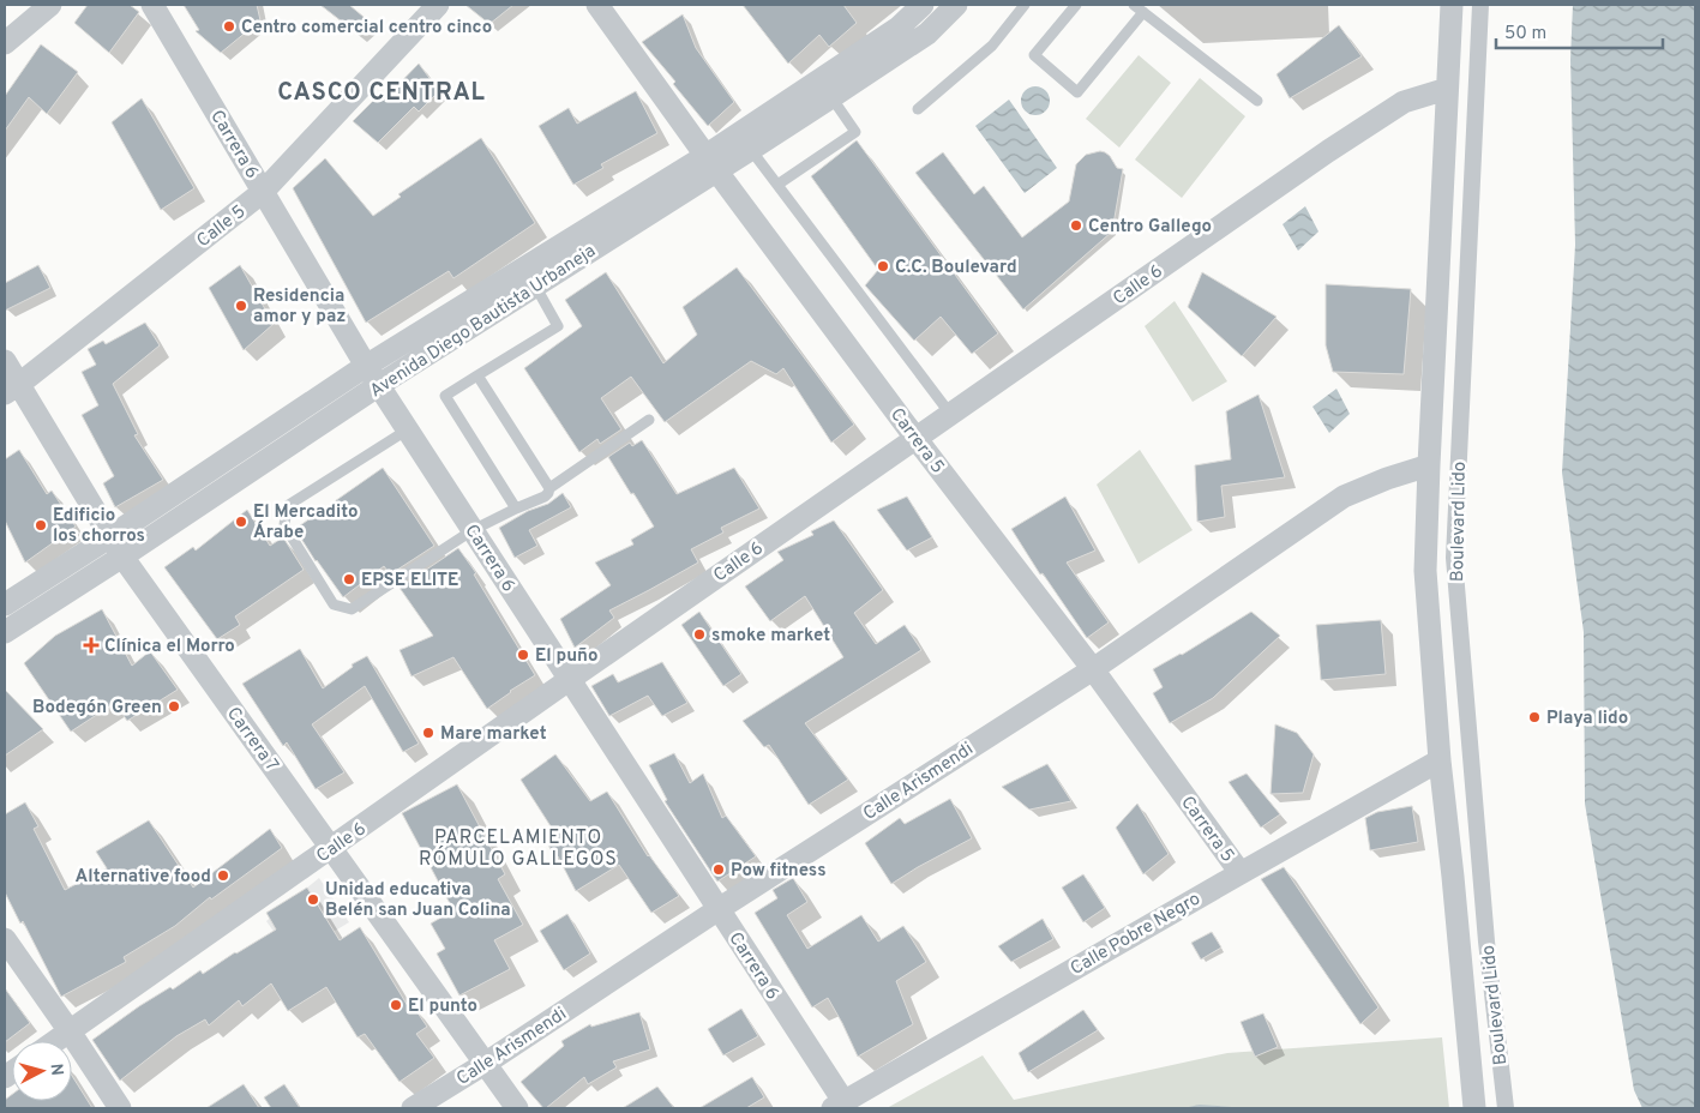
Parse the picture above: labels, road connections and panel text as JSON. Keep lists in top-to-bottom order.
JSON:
{
  "streets": {
    "street": [
      "Carrera 6",
      "Calle 5",
      "Calle 6",
      "Avenida Diego Bautista Urbaneja",
      "Carrera 5",
      "Boulevard Lido",
      "Carrera 7",
      "Calle Arismendi",
      "Calle Pobre Negro"
    ]
  },
  "crossings": [
    ["Carrera 6", "Calle 5"],
    ["Carrera 6", "Calle 6"],
    ["Carrera 6", "Avenida Diego Bautista Urbaneja"],
    ["Carrera 6", "Calle Arismendi"],
    ["Carrera 6", "Calle Pobre Negro"],
    ["Calle 5", "Carrera 7"],
    ["Calle 6", "Carrera 5"],
    ["Calle 6", "Boulevard Lido"],
    ["Calle 6", "Carrera 7"],
    ["Avenida Diego Bautista Urbaneja", "Carrera 5"],
    ["Avenida Diego Bautista Urbaneja", "Carrera 7"],
    ["Carrera 5", "Calle Arismendi"],
    ["Carrera 5", "Calle Pobre Negro"],
    ["Boulevard Lido", "Calle Arismendi"],
    ["Boulevard Lido", "Calle Pobre Negro"],
    ["Carrera 7", "Calle Arismendi"]
  ],
  "districts": ["CASCO CENTRAL", "PARCELAMIENTO RÓMULO GALLEGOS"],
  "places": {
    "other": [
      "Centro comercial centro cinco",
      "Centro Gallego",
      "C.C. Boulevard",
      "Residencia amor y paz",
      "El Mercadito Árabe",
      "Edificio los chorros",
      "EPSE ELITE",
      "smoke market",
      "El puño",
      "Bodegón Green",
      "Playa lido",
      "Mare market",
      "Pow fitness",
      "Alternative food",
      "Unidad educativa Belén san Juan Colina",
      "El punto"
    ],
    "health": ["Clínica el Morro"]
  },
  "scale_bar": "50 m",
  "north": "right"
}
